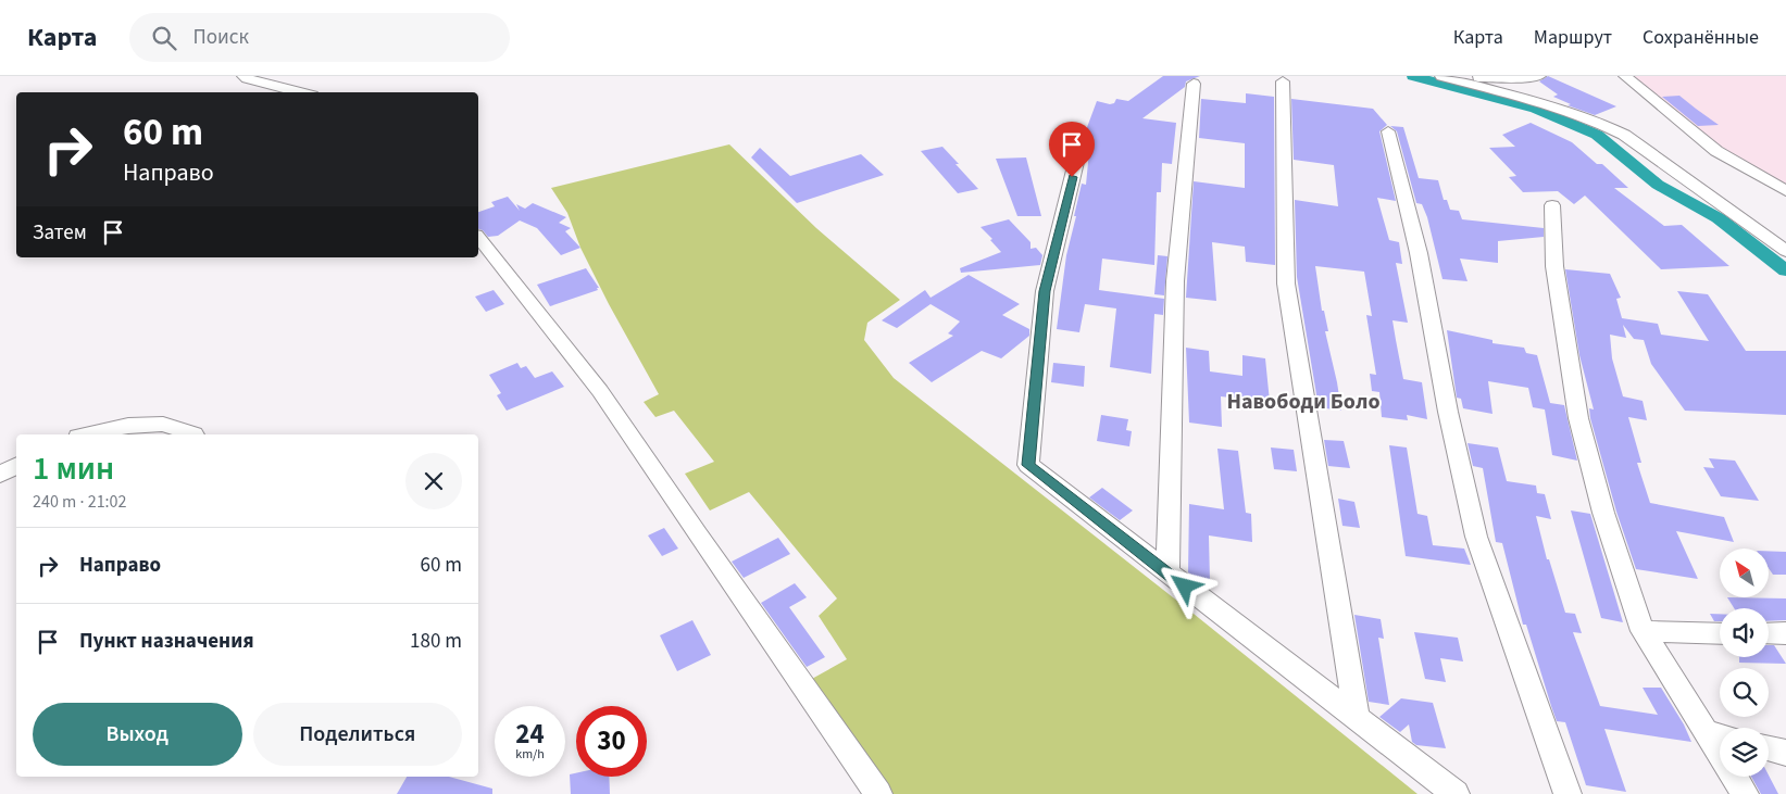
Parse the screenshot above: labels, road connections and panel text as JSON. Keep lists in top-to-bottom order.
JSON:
{
  "districts": ["Навободи Боло"],
  "north": "top left",
  "page": {
    "header": "Карта",
    "search": "Поиск",
    "nav": ["Карта", "Маршрут", "Сохранённые"],
    "turn": ["60 m", "Направо"],
    "then": "Затем",
    "heading": ["1 мин", "240 m · 21:02"],
    "list": [
      {
        "name": "Направо",
        "value": "60 m"
      },
      {
        "name": "Пункт назначения",
        "value": "180 m"
      }
    ],
    "buttons": ["Выход", "Поделиться"],
    "speed": "24 km/h",
    "limit": "30"
  }
}
